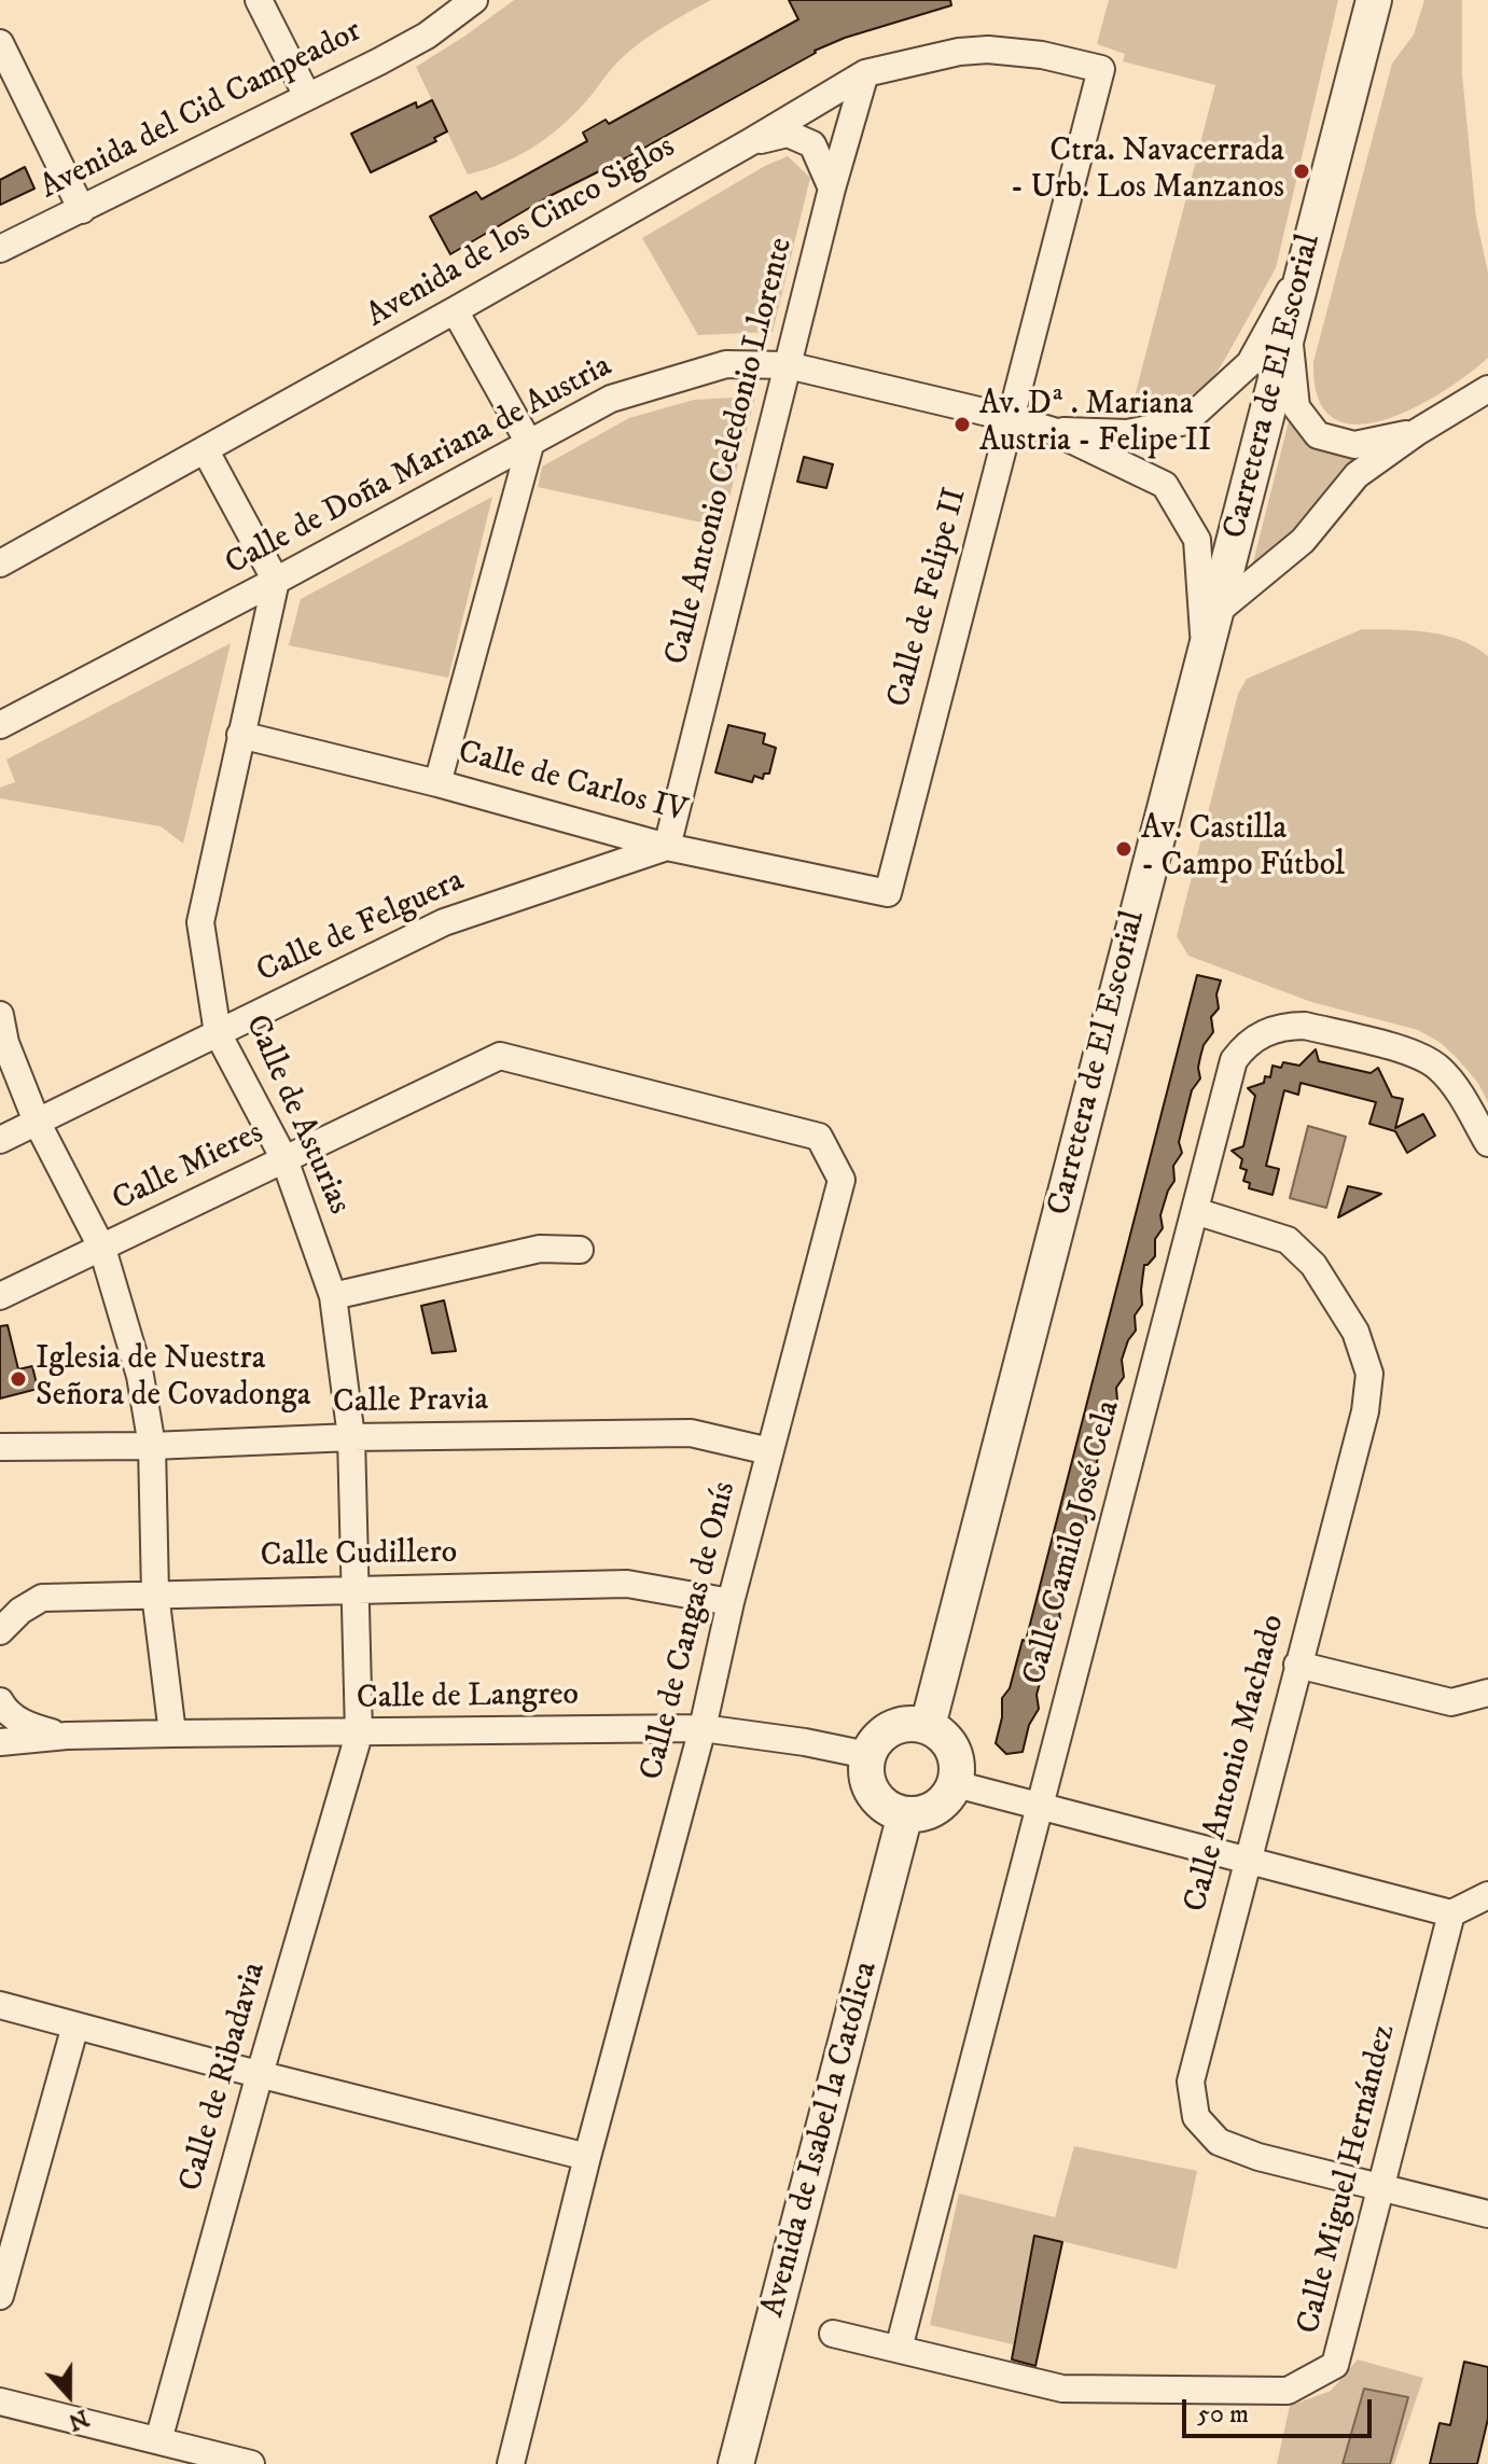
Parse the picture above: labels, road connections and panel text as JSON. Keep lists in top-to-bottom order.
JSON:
{
  "streets": {
    "street": [
      "Avenida del Cid Campeador",
      "Avenida de los Cinco Siglos",
      "Carretera de El Escorial",
      "Calle Antonio Celedonio Llorente",
      "Calle de Doña Mariana de Austria",
      "Calle de Felipe II",
      "Calle de Carlos IV",
      "Calle de Felguera",
      "Calle de Asturias",
      "Calle Mieres",
      "Calle Pravia",
      "Calle Camilo José Cela",
      "Calle Cudillero",
      "Calle de Cangas de Onís",
      "Calle de Langreo",
      "Calle Antonio Machado",
      "Calle de Ribadavia",
      "Avenida de Isabel la Católica",
      "Calle Miguel Hernández"
    ]
  },
  "crossings": [
    ["Avenida de los Cinco Siglos", "Calle Antonio Celedonio Llorente"],
    ["Avenida de los Cinco Siglos", "Calle de Felipe II"],
    ["Carretera de El Escorial", "Calle de Doña Mariana de Austria"],
    ["Carretera de El Escorial", "Calle de Langreo"],
    ["Carretera de El Escorial", "Avenida de Isabel la Católica"],
    ["Calle Antonio Celedonio Llorente", "Calle de Doña Mariana de Austria"],
    ["Calle Antonio Celedonio Llorente", "Calle de Carlos IV"],
    ["Calle Antonio Celedonio Llorente", "Calle de Felguera"],
    ["Calle de Doña Mariana de Austria", "Calle de Felipe II"],
    ["Calle de Doña Mariana de Austria", "Calle de Asturias"],
    ["Calle de Felipe II", "Calle de Carlos IV"],
    ["Calle de Carlos IV", "Calle de Felguera"],
    ["Calle de Carlos IV", "Calle de Asturias"],
    ["Calle de Felguera", "Calle de Asturias"],
    ["Calle de Asturias", "Calle Mieres"],
    ["Calle de Asturias", "Calle Pravia"],
    ["Calle de Asturias", "Calle Cudillero"],
    ["Calle de Asturias", "Calle de Langreo"],
    ["Calle de Asturias", "Calle de Ribadavia"],
    ["Calle Mieres", "Calle de Cangas de Onís"],
    ["Calle Pravia", "Calle de Cangas de Onís"],
    ["Calle Camilo José Cela", "Calle Antonio Machado"],
    ["Calle Camilo José Cela", "Calle Miguel Hernández"],
    ["Calle Cudillero", "Calle de Cangas de Onís"],
    ["Calle de Cangas de Onís", "Calle de Langreo"],
    ["Calle de Langreo", "Calle de Ribadavia"],
    ["Calle de Langreo", "Avenida de Isabel la Católica"],
    ["Calle Antonio Machado", "Calle Miguel Hernández"]
  ],
  "places": [
    "Ctra. Navacerrada - Urb. Los Manzanos",
    "Av. Dª . Mariana Austria - Felipe II",
    "Av. Castilla - Campo Fútbol",
    "Iglesia de Nuestra Señora de Covadonga"
  ],
  "scale_bar": "50 m",
  "north": "bottom"
}
